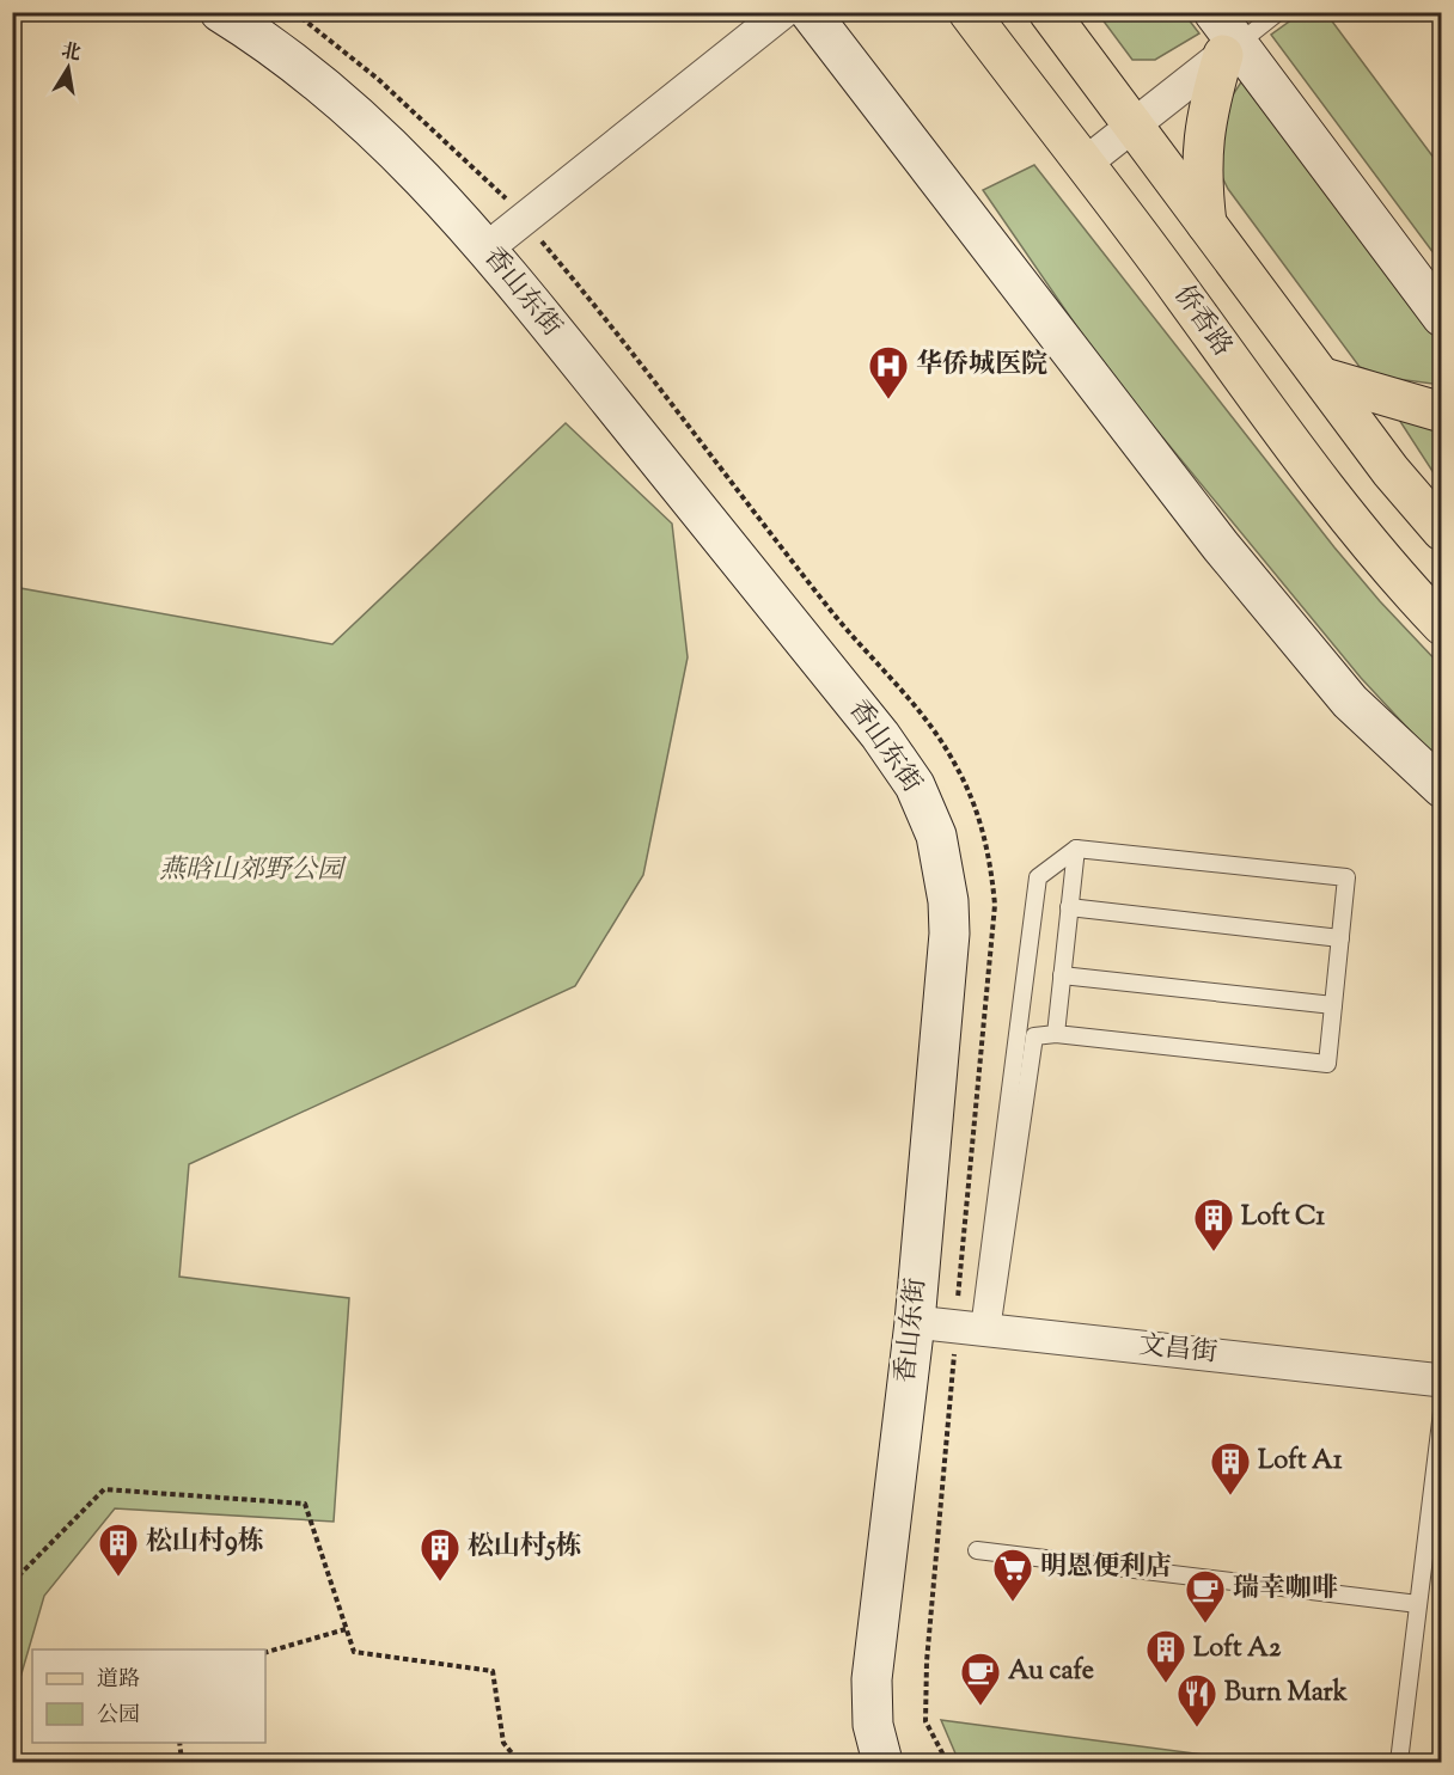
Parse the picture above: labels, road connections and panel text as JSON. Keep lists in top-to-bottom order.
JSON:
{
  "streets": {
    "main road": ["侨香路"],
    "street": ["香山东街", "文昌街"]
  },
  "crossings": [
    ["香山东街", "文昌街"]
  ],
  "parks": ["燕晗山郊野公园"],
  "places": {
    "hospital": ["华侨城医院"],
    "building": [
      "Loft C1",
      "Loft A1",
      "松山村9栋",
      "松山村5栋",
      "Loft A2"
    ],
    "supermarket": ["明恩便利店"],
    "cafe": ["瑞幸咖啡", "Au cafe"],
    "restaurant": ["Burn Mark"]
  },
  "legend": ["道路", "公园"],
  "north": "top"
}
